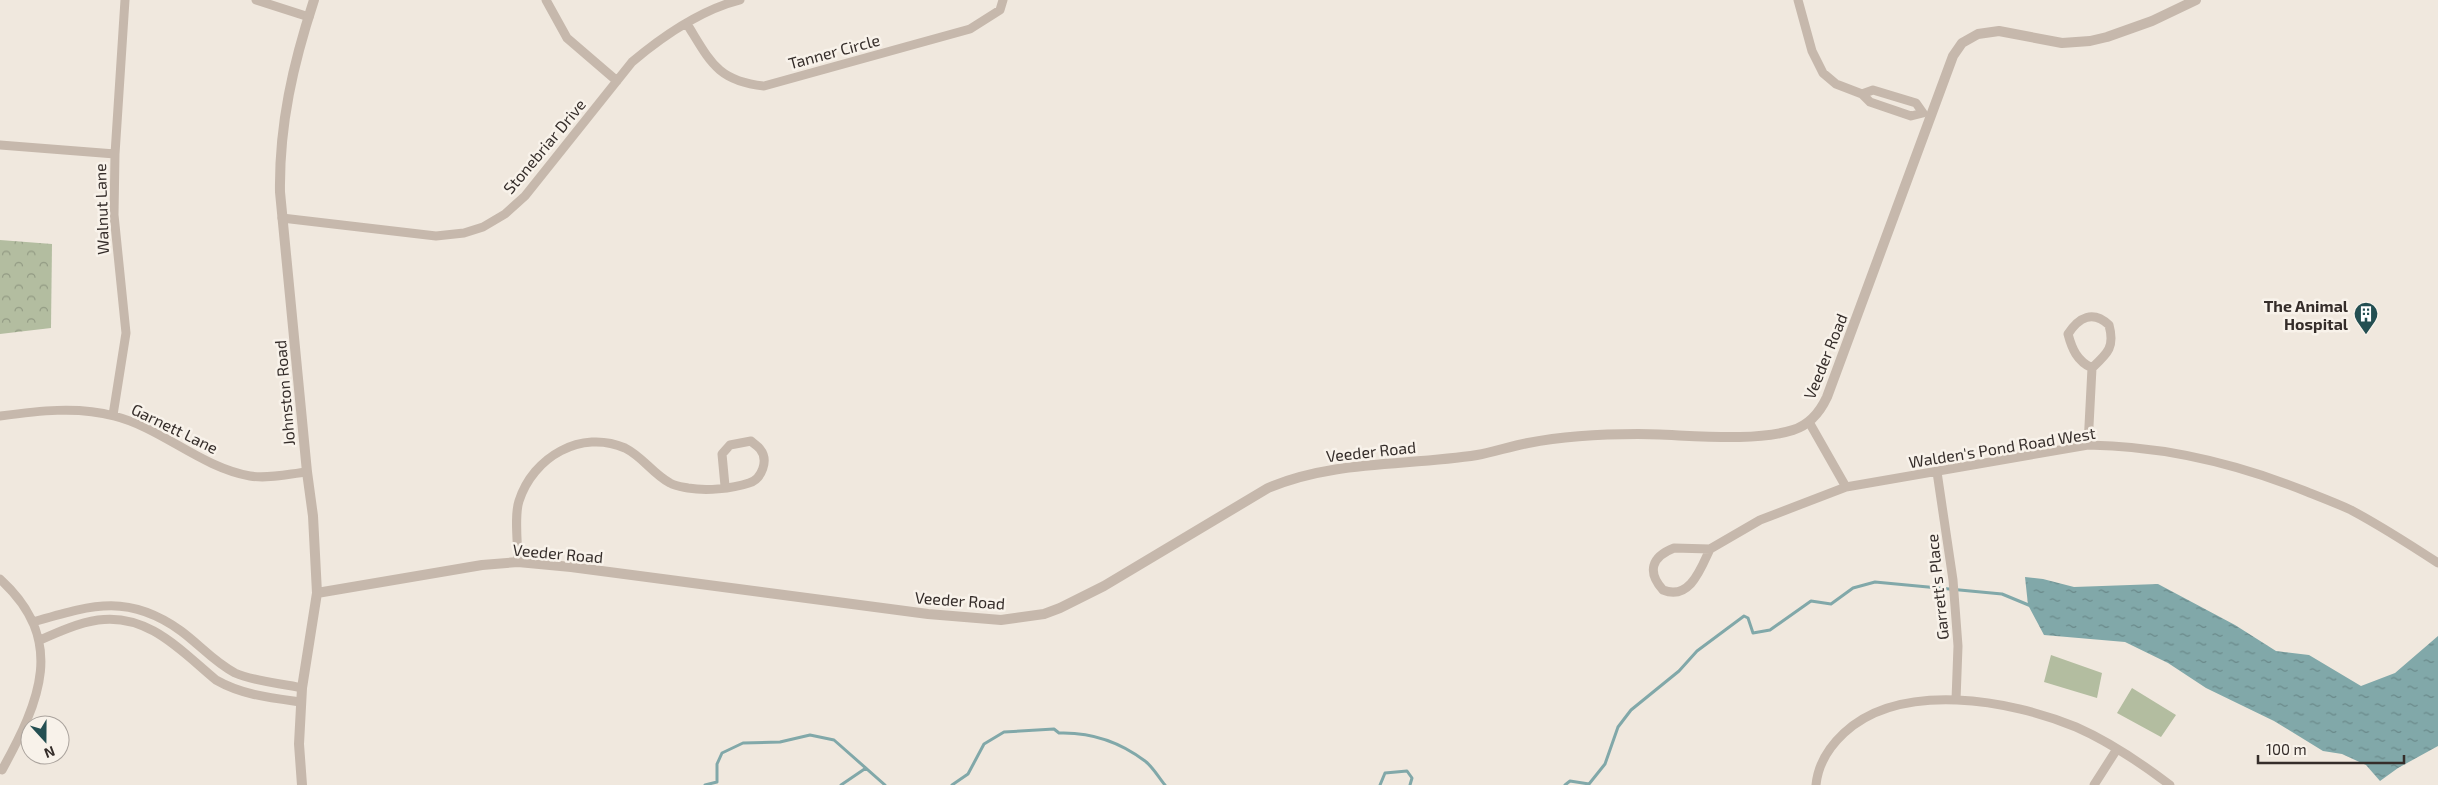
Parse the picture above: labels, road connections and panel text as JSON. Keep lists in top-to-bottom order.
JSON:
{
  "streets": {
    "street": [
      "Tanner Circle",
      "Stonebriar Drive",
      "Walnut Lane",
      "Veeder Road",
      "Johnston Road",
      "Garnett Lane",
      "Walden's Pond Road West",
      "Garrett's Place"
    ]
  },
  "crossings": [
    ["Tanner Circle", "Stonebriar Drive"],
    ["Stonebriar Drive", "Johnston Road"],
    ["Walnut Lane", "Garnett Lane"],
    ["Veeder Road", "Johnston Road"],
    ["Johnston Road", "Garnett Lane"],
    ["Walden's Pond Road West", "Garrett's Place"]
  ],
  "places": {
    "building": ["The Animal Hospital"]
  },
  "scale_bar": "100 m",
  "north": "bottom"
}
